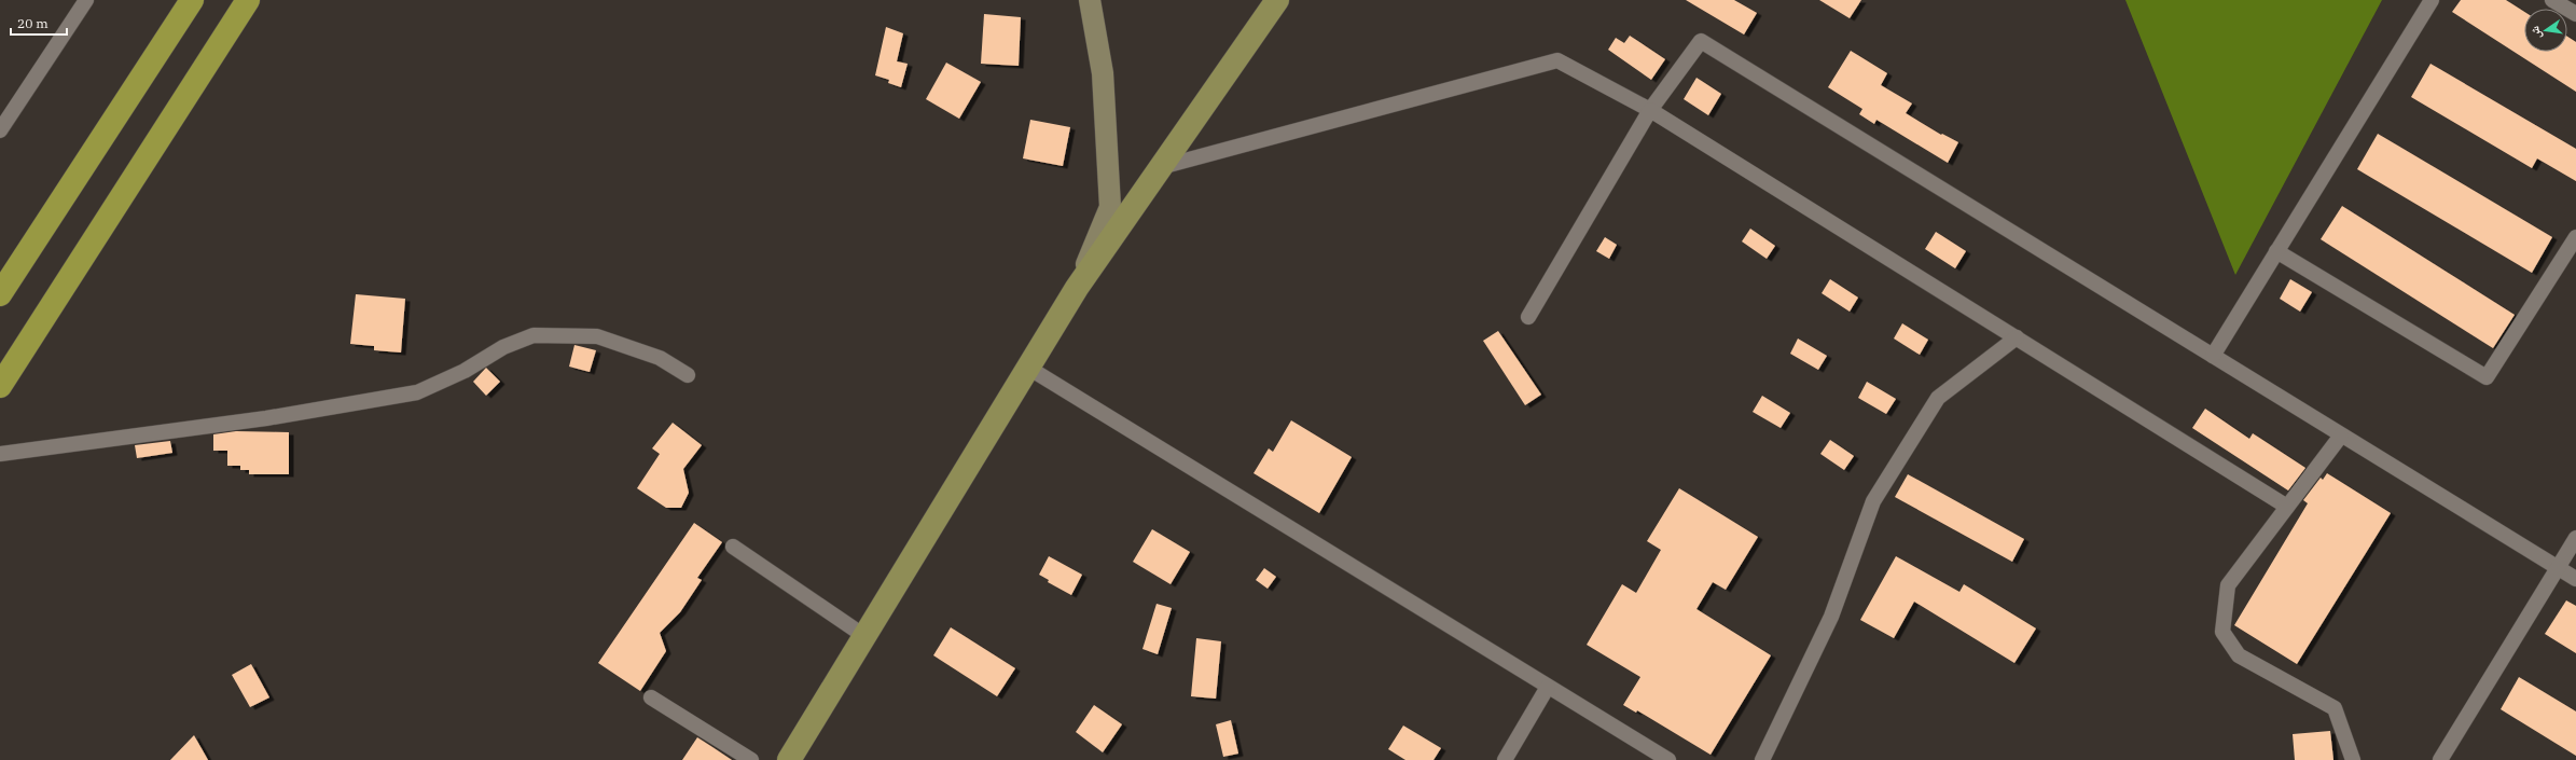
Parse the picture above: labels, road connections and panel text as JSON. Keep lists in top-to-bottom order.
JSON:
{
  "scale_bar": "20 m",
  "north": "left"
}
